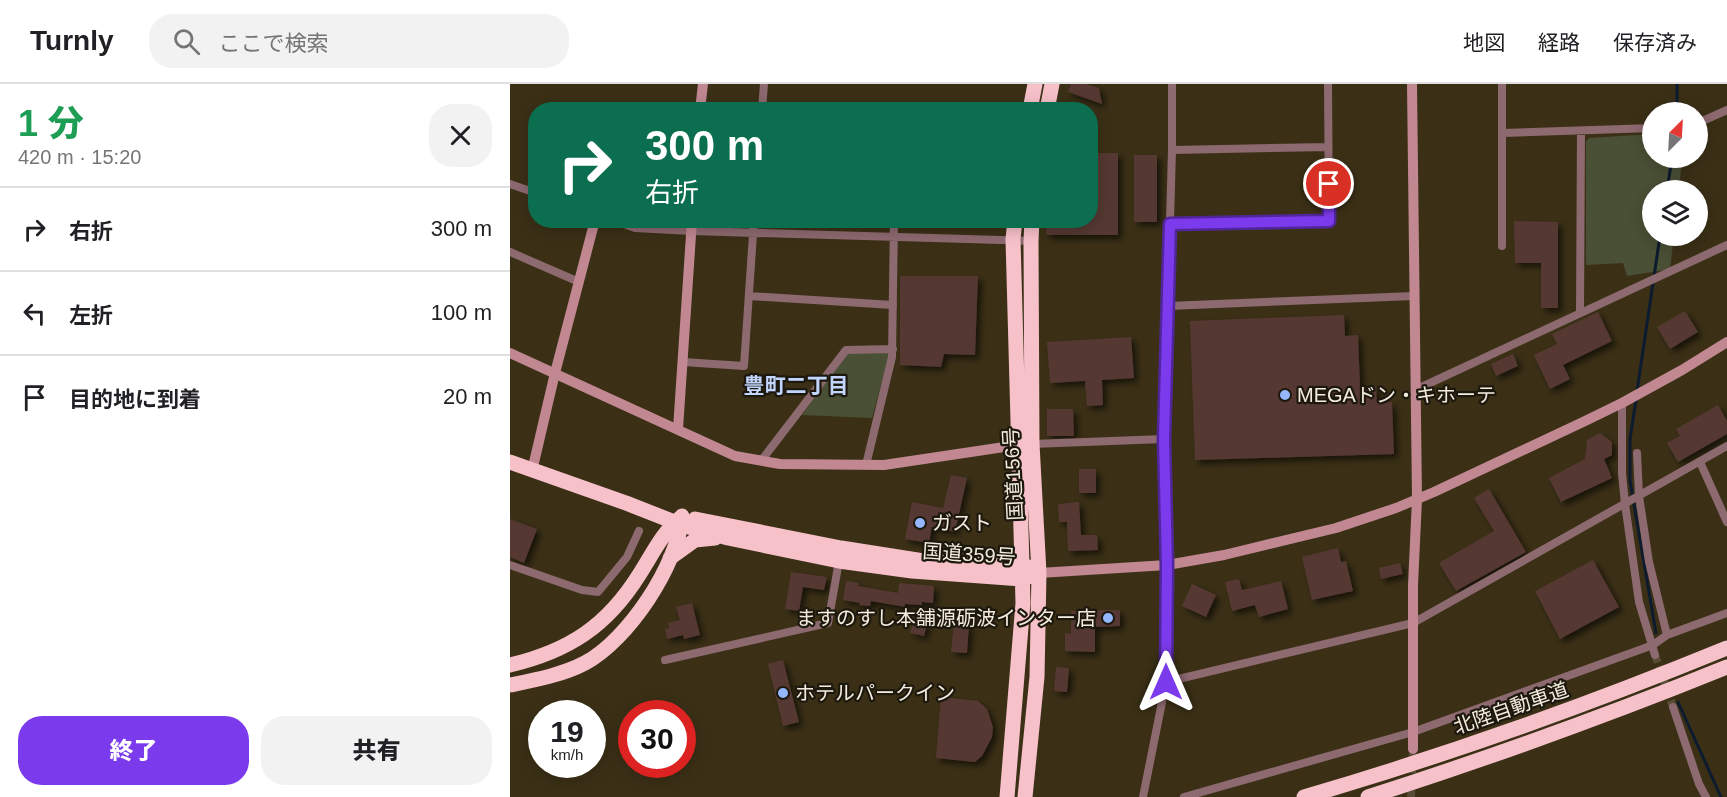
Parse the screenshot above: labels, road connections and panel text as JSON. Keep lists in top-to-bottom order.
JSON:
{
  "streets": {
    "highway": ["国道156号", "国道359号", "北陸自動車道"]
  },
  "crossings": [
    ["国道156号", "国道359号"]
  ],
  "districts": ["豊町二丁目"],
  "places": [
    "MEGAドン・キホーテ",
    "ガスト",
    "ますのすし本舗源砺波インター店",
    "ホテルパークイン"
  ],
  "north": "top right",
  "page": {
    "header": "Turnly",
    "search": "ここで検索",
    "nav": ["地図", "経路", "保存済み"],
    "heading": ["1 分", "420 m · 15:20"],
    "turn": ["300 m", "右折"],
    "list": [
      {
        "name": "右折",
        "value": "300 m"
      },
      {
        "name": "左折",
        "value": "100 m"
      },
      {
        "name": "目的地に到着",
        "value": "20 m"
      }
    ],
    "speed": "19 km/h",
    "limit": "30",
    "buttons": ["終了", "共有"]
  }
}
